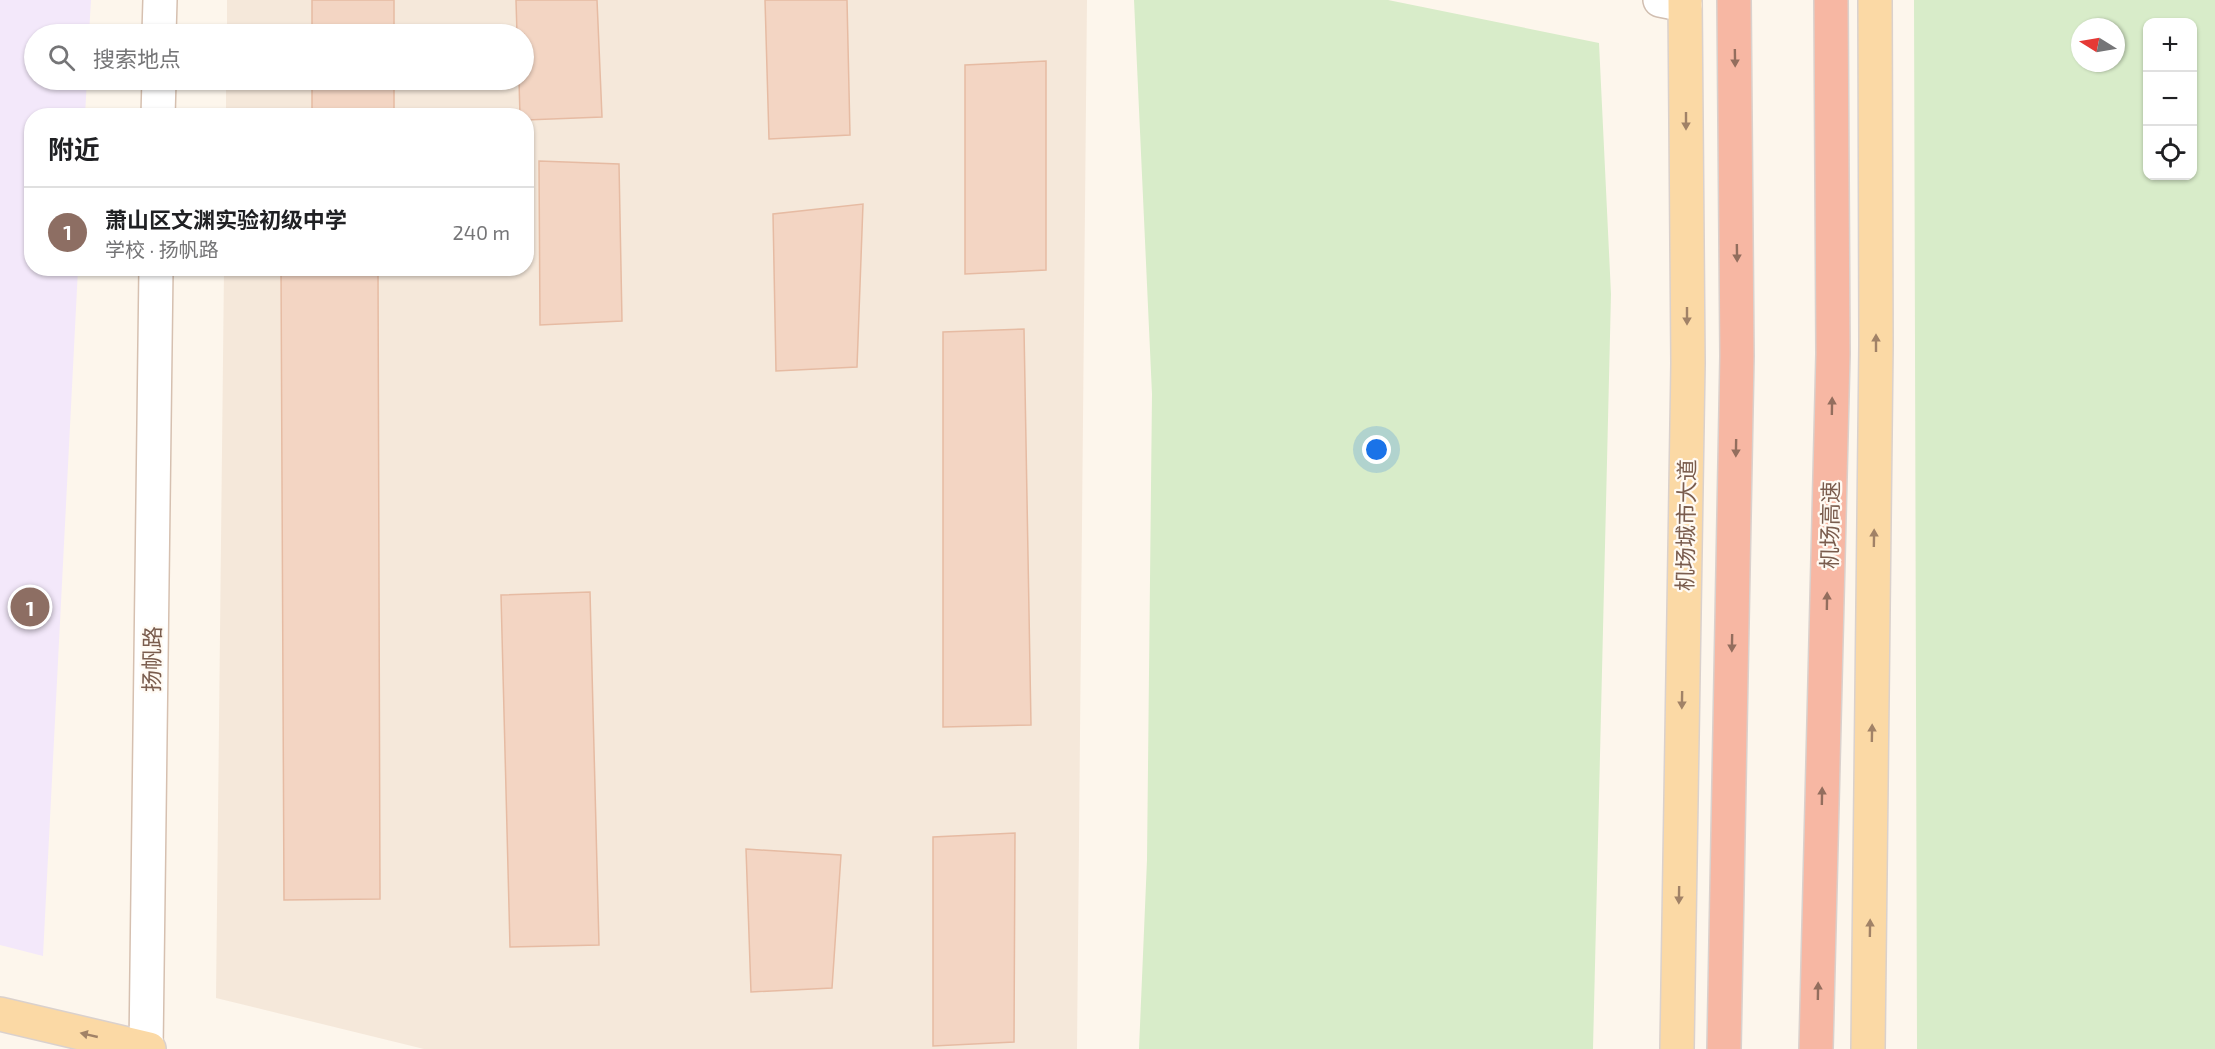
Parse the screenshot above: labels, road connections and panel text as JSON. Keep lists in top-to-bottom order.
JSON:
{
  "streets": {
    "highway": ["机场高速"],
    "main road": ["机场城市大道"],
    "street": ["扬帆路"]
  },
  "north": "left",
  "page": {
    "map_buttons": ["+", "−"],
    "search": "搜索地点",
    "heading": "附近",
    "list": [
      {
        "mark": "1",
        "name": "萧山区文渊实验初级中学",
        "note": "学校 · 扬帆路",
        "value": "240 m"
      }
    ],
    "pins": "1"
  }
}
